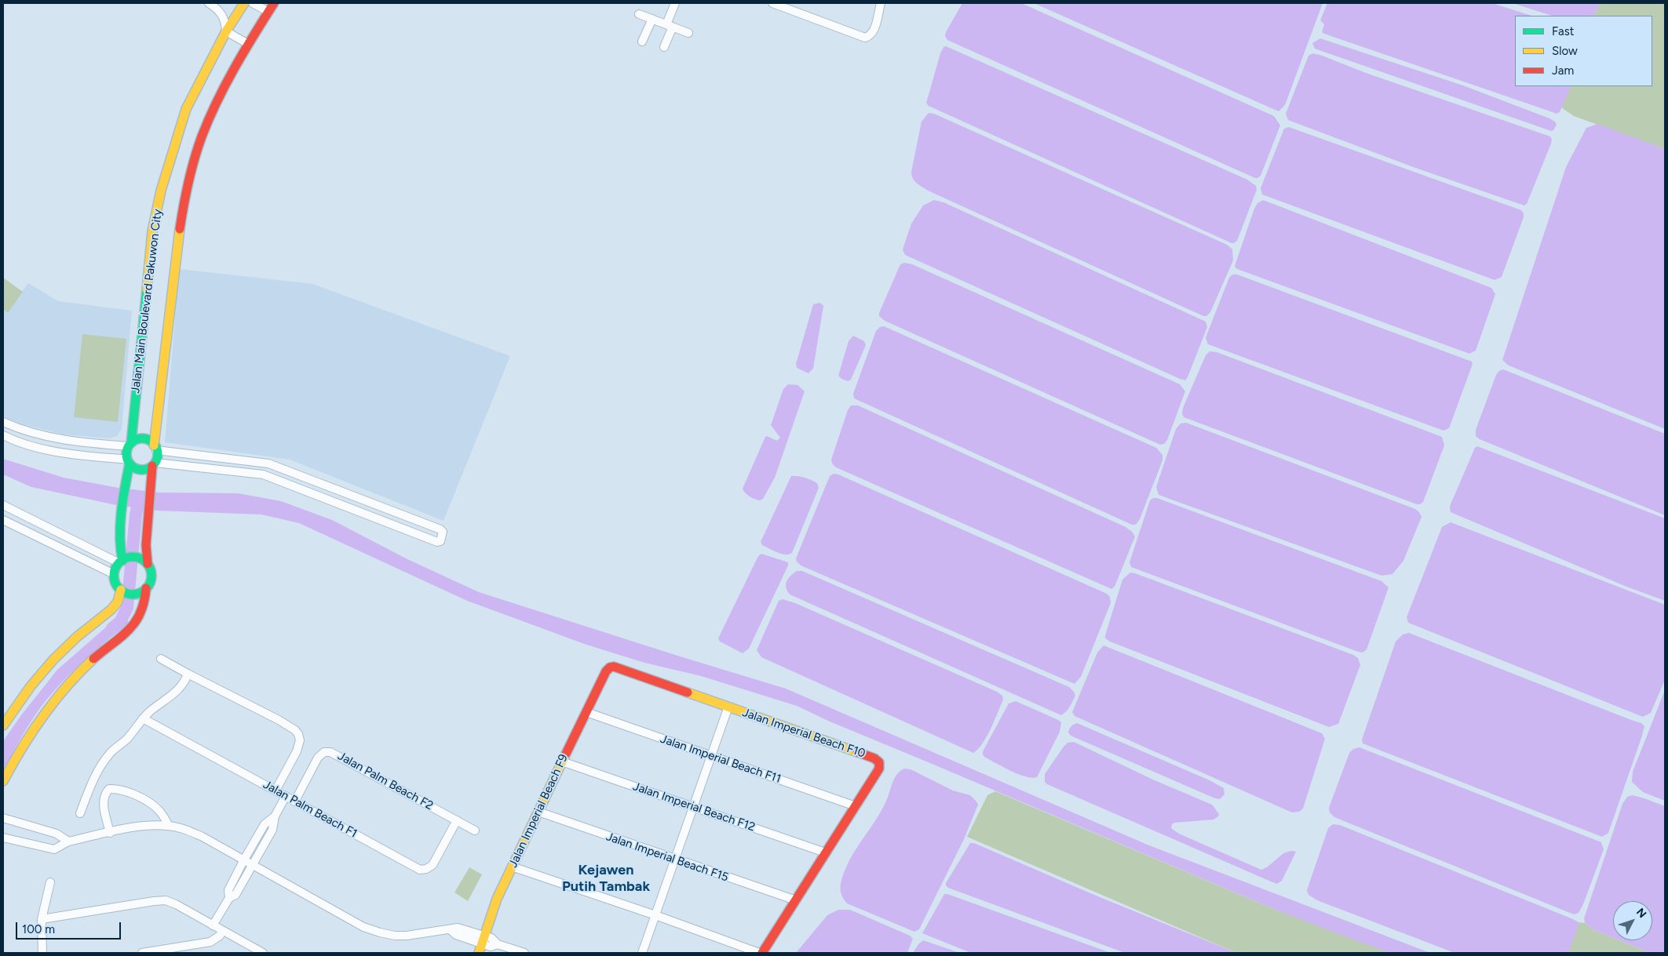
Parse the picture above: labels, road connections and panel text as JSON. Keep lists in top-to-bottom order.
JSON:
{
  "streets": {
    "street": [
      "Jalan Main Boulevard Pakuwon City",
      "Jalan Imperial Beach F10",
      "Jalan Imperial Beach F11",
      "Jalan Palm Beach F2",
      "Jalan Imperial Beach F12",
      "Jalan Palm Beach F1",
      "Jalan Imperial Beach F9",
      "Jalan Imperial Beach F15"
    ]
  },
  "crossings": [
    ["Jalan Imperial Beach F10", "Jalan Imperial Beach F11"],
    ["Jalan Imperial Beach F10", "Jalan Imperial Beach F12"],
    ["Jalan Imperial Beach F10", "Jalan Imperial Beach F9"],
    ["Jalan Imperial Beach F10", "Jalan Imperial Beach F15"],
    ["Jalan Imperial Beach F11", "Jalan Imperial Beach F9"],
    ["Jalan Palm Beach F2", "Jalan Palm Beach F1"],
    ["Jalan Imperial Beach F12", "Jalan Imperial Beach F9"],
    ["Jalan Imperial Beach F9", "Jalan Imperial Beach F15"]
  ],
  "districts": ["Kejawen Putih Tambak"],
  "legend": ["Fast", "Slow", "Jam"],
  "scale_bar": "100 m",
  "north": "top right"
}
